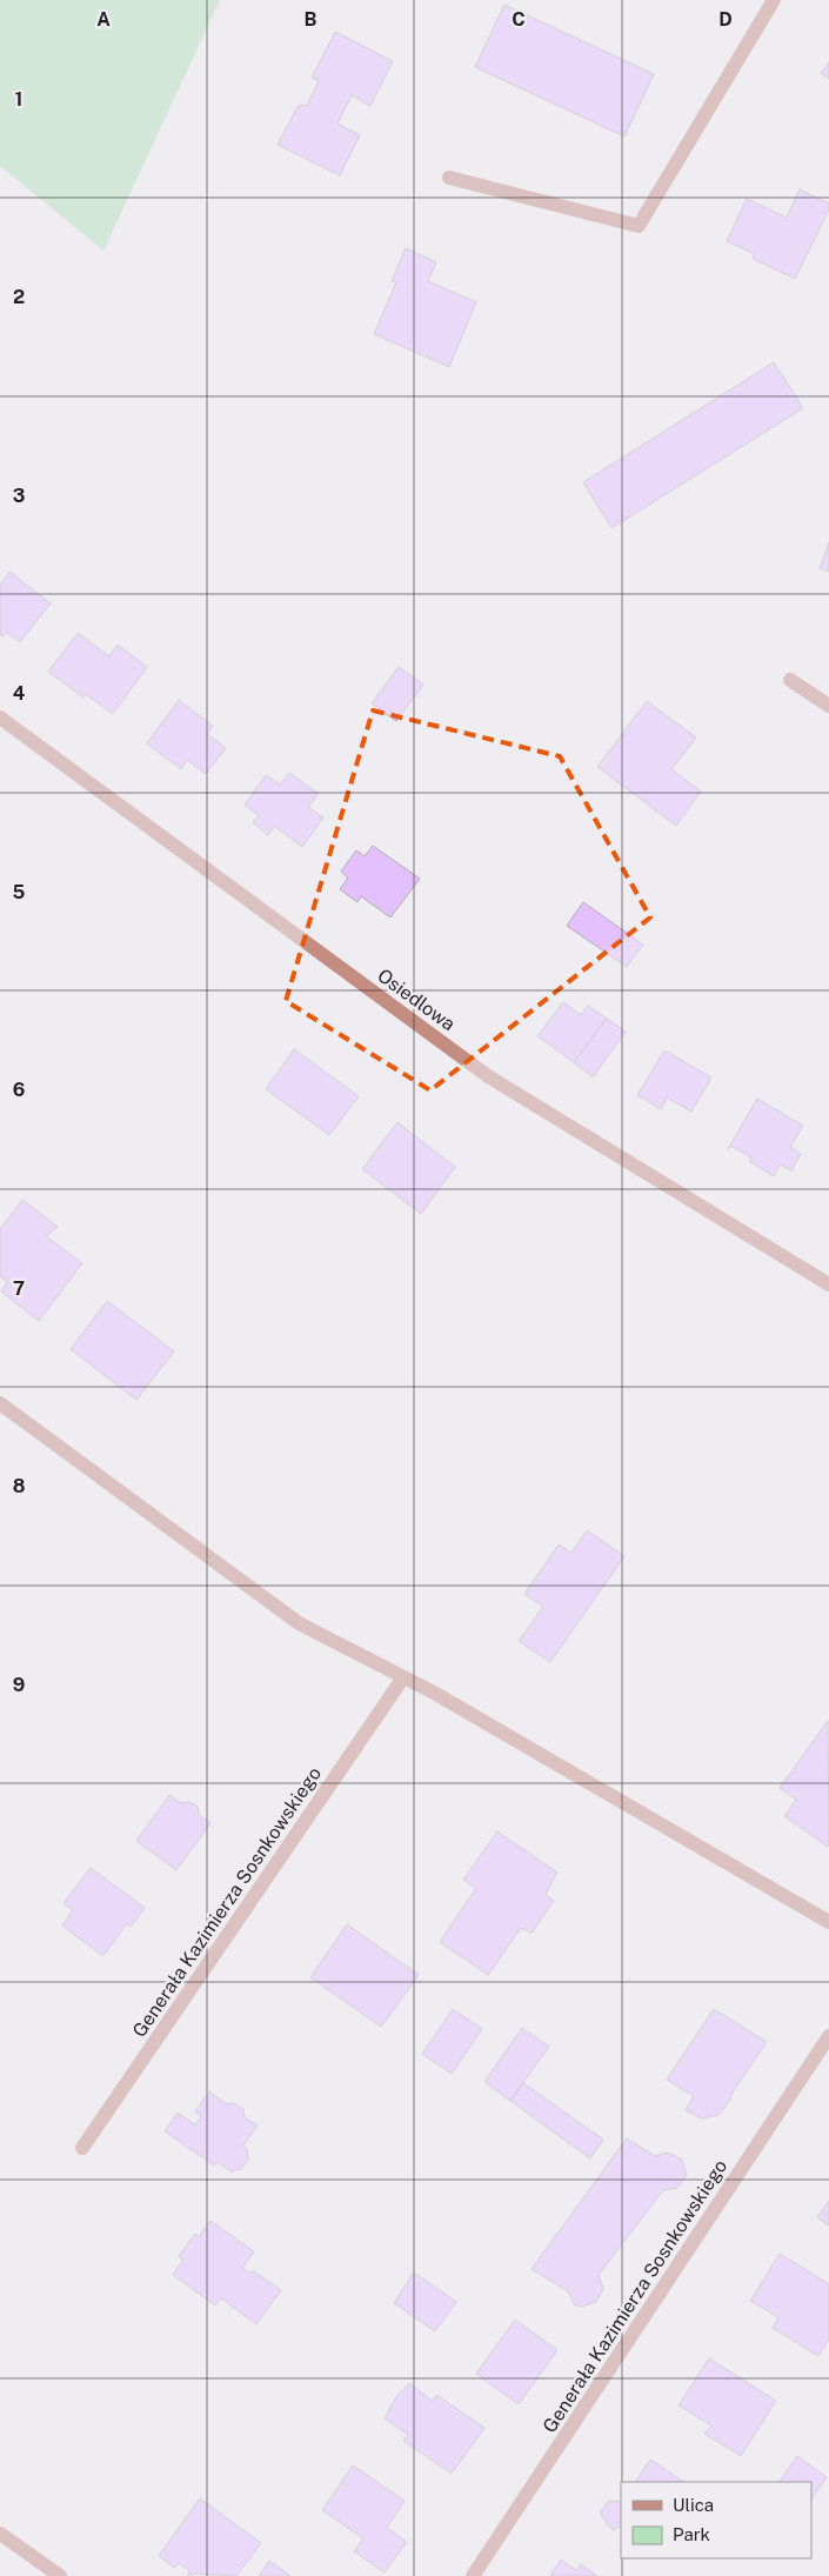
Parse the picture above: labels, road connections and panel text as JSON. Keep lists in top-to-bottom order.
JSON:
{
  "streets": {
    "street": ["Osiedlowa", "Generała Kazimierza Sosnkowskiego"]
  },
  "legend": ["Ulica", "Park"],
  "grid": {
    "columns": [
      "A",
      "B",
      "C",
      "D"
    ],
    "rows": [
      "1",
      "2",
      "3",
      "4",
      "5",
      "6",
      "7",
      "8",
      "9"
    ]
  }
}
